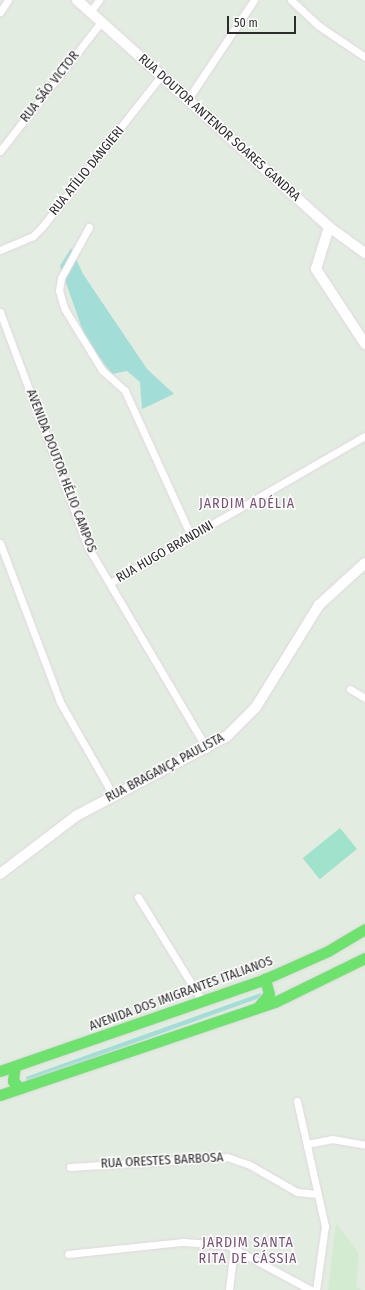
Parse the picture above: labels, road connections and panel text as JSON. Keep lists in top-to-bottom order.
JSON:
{
  "streets": {
    "main road": ["AVENIDA DOS IMIGRANTES ITALIANOS"],
    "street": [
      "RUA SÃO VICTOR",
      "RUA DOUTOR ANTENOR SOARES GANDRA",
      "RUA ATÍLIO DANGIERI",
      "AVENIDA DOUTOR HÉLIO CAMPOS",
      "RUA HUGO BRANDINI",
      "RUA BRAGANÇA PAULISTA",
      "RUA ORESTES BARBOSA"
    ]
  },
  "crossings": [
    ["RUA SÃO VICTOR", "RUA DOUTOR ANTENOR SOARES GANDRA"],
    ["RUA DOUTOR ANTENOR SOARES GANDRA", "RUA ATÍLIO DANGIERI"],
    ["AVENIDA DOUTOR HÉLIO CAMPOS", "RUA HUGO BRANDINI"],
    ["AVENIDA DOUTOR HÉLIO CAMPOS", "RUA BRAGANÇA PAULISTA"]
  ],
  "districts": ["JARDIM ADÉLIA", "JARDIM SANTA RITA DE CÁSSIA"],
  "scale_bar": "50 m"
}
